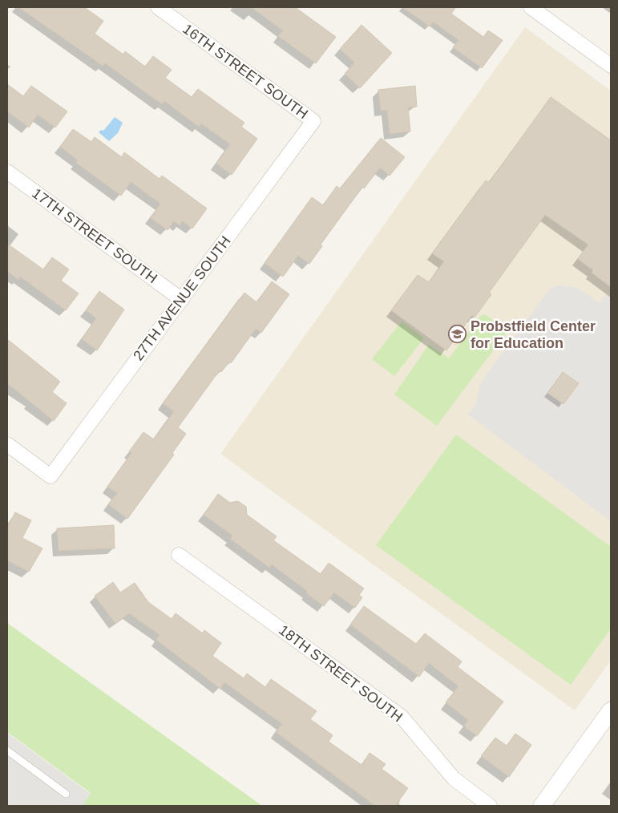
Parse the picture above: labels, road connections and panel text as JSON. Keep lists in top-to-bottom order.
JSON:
{
  "streets": {
    "street": [
      "16TH STREET SOUTH",
      "17TH STREET SOUTH",
      "27TH AVENUE SOUTH",
      "18TH STREET SOUTH"
    ]
  },
  "crossings": [
    ["16TH STREET SOUTH", "27TH AVENUE SOUTH"],
    ["17TH STREET SOUTH", "27TH AVENUE SOUTH"]
  ],
  "places": {
    "school or university": ["Probstfield Center for Education"]
  }
}
